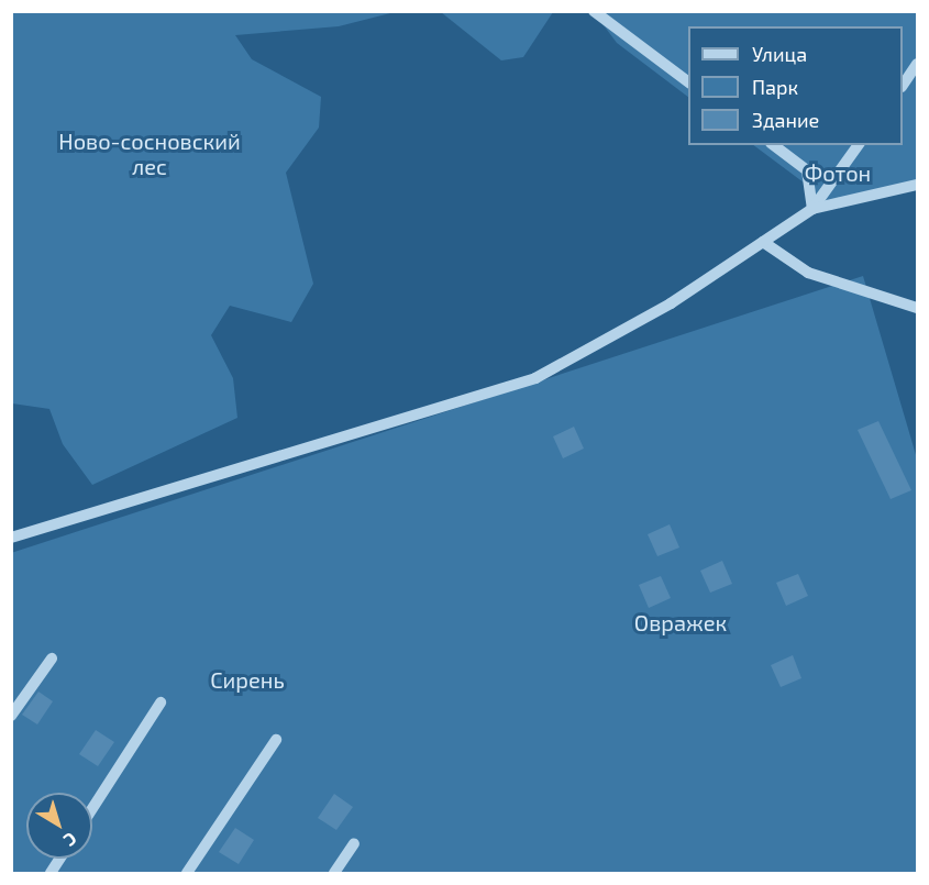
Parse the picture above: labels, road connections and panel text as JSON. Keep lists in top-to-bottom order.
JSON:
{
  "parks": [
    "Ново-сосновский лес",
    "Фотон",
    "Овражек",
    "Сирень"
  ],
  "legend": ["Улица", "Парк", "Здание"],
  "north": "bottom right"
}
